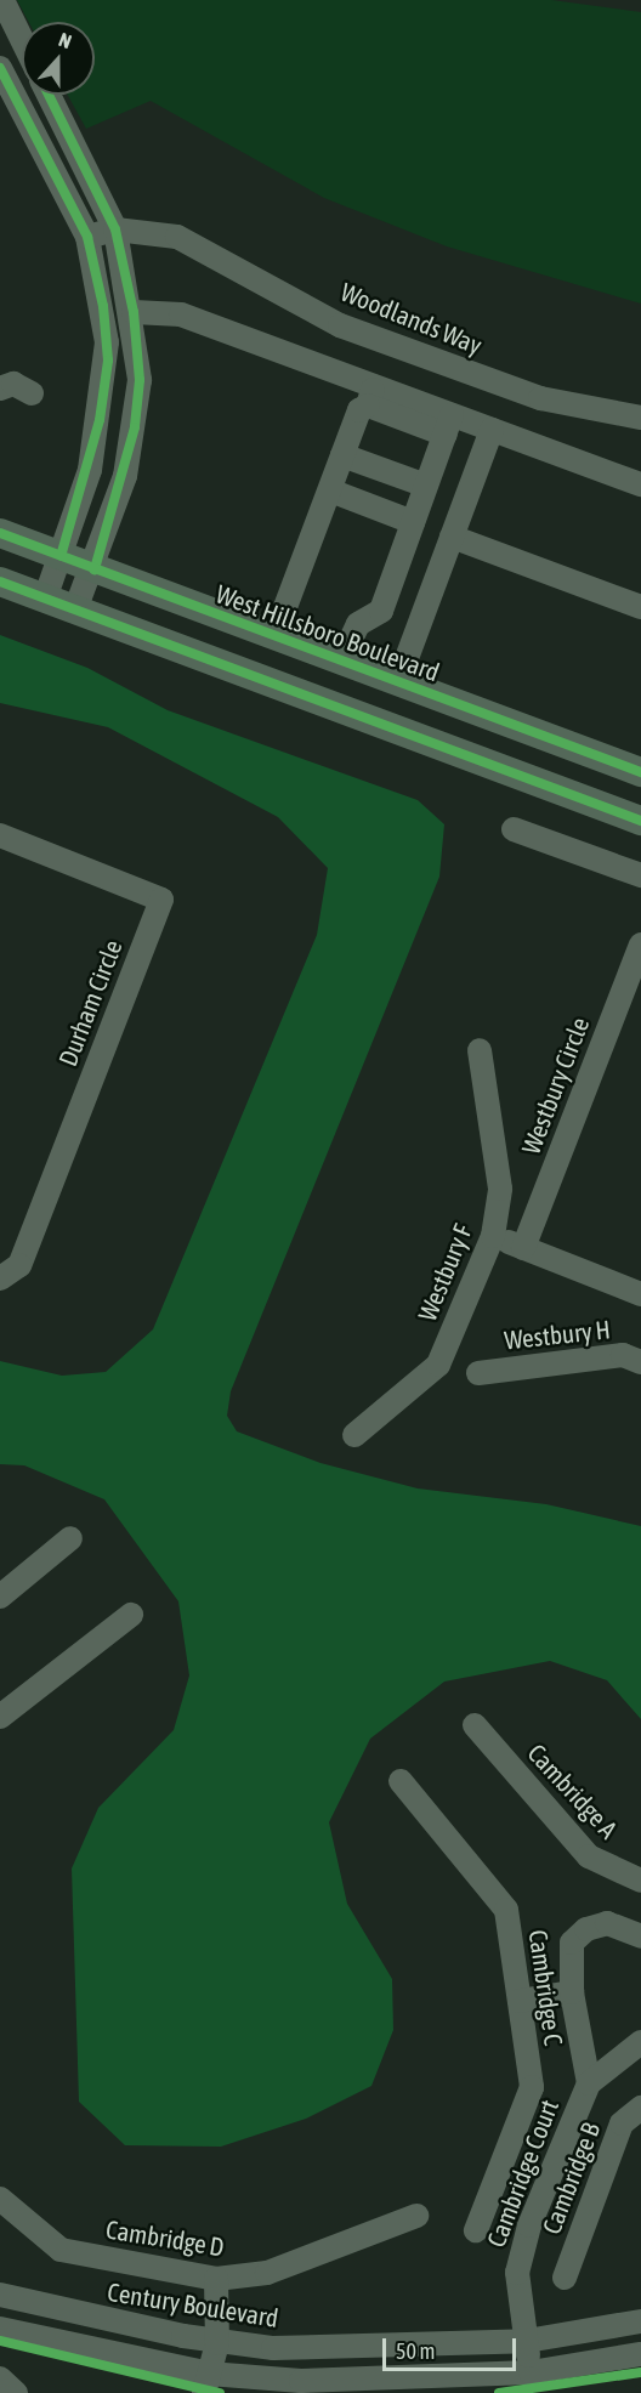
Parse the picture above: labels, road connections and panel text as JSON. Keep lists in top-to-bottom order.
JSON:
{
  "streets": {
    "main road": ["West Hillsboro Boulevard"],
    "street": [
      "Woodlands Way",
      "Durham Circle",
      "Westbury Circle",
      "Westbury F",
      "Westbury H",
      "Cambridge A",
      "Cambridge C",
      "Cambridge Court",
      "Cambridge B",
      "Cambridge D",
      "Century Boulevard"
    ]
  },
  "crossings": [
    ["Cambridge Court", "Century Boulevard"]
  ],
  "scale_bar": "50 m",
  "north": "top"
}
